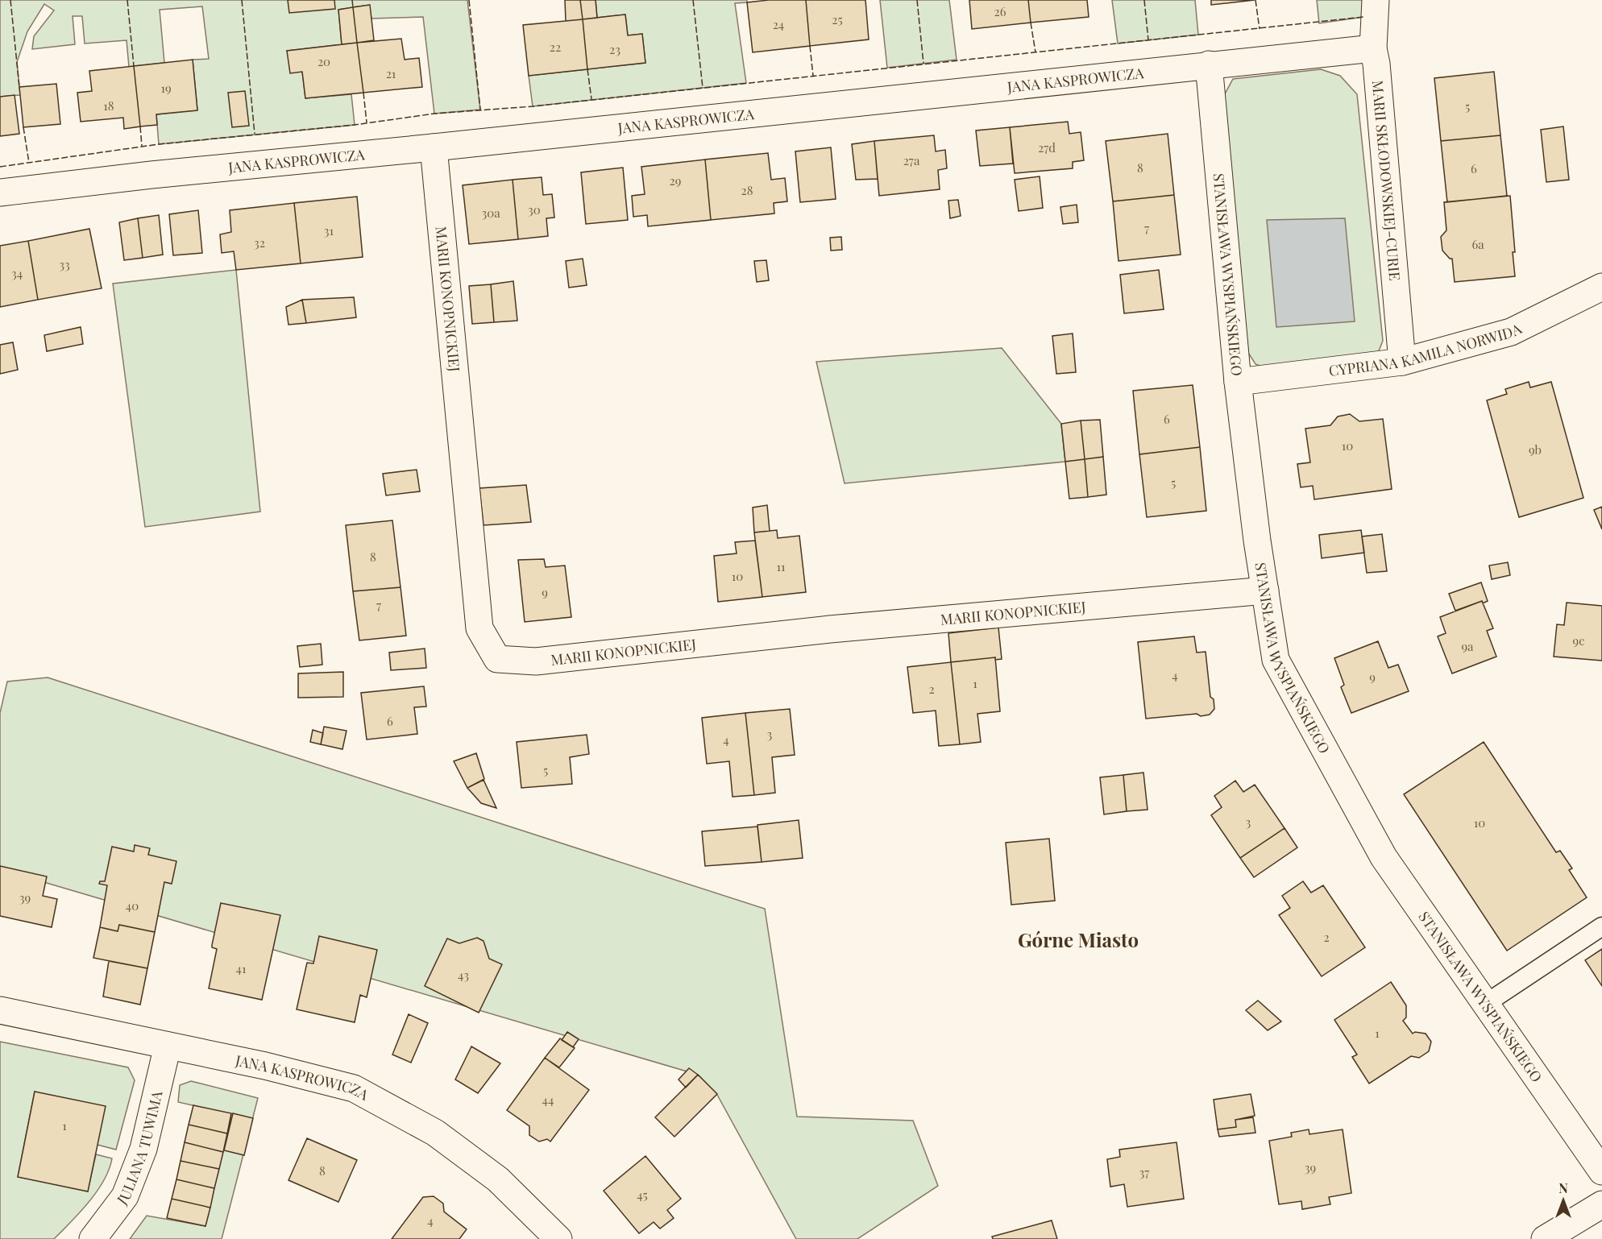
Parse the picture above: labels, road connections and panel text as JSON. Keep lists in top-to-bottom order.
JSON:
{
  "streets": {
    "street": [
      "JANA KASPROWICZA",
      "MARII SKŁODOWSKIEJ-CURIE",
      "STANISŁAWA WYSPIAŃSKIEGO",
      "MARII KONOPNICKIEJ",
      "CYPRIANA KAMILA NORWIDA",
      "JULIANA TUWIMA"
    ]
  },
  "crossings": [
    ["JANA KASPROWICZA", "MARII SKŁODOWSKIEJ-CURIE"],
    ["JANA KASPROWICZA", "STANISŁAWA WYSPIAŃSKIEGO"],
    ["JANA KASPROWICZA", "MARII KONOPNICKIEJ"],
    ["JANA KASPROWICZA", "JULIANA TUWIMA"],
    ["MARII SKŁODOWSKIEJ-CURIE", "CYPRIANA KAMILA NORWIDA"],
    ["STANISŁAWA WYSPIAŃSKIEGO", "MARII KONOPNICKIEJ"],
    ["STANISŁAWA WYSPIAŃSKIEGO", "CYPRIANA KAMILA NORWIDA"]
  ],
  "districts": ["Górne Miasto"],
  "house_numbers": [
    "26",
    "25",
    "24",
    "22",
    "23",
    "20",
    "21",
    "19",
    "18",
    "5",
    "27d",
    "27a",
    "8",
    "6",
    "29",
    "28",
    "30",
    "30a",
    "7",
    "31",
    "32",
    "6a",
    "33",
    "34",
    "6",
    "10",
    "9b",
    "5",
    "8",
    "11",
    "10",
    "9",
    "7",
    "9c",
    "9a",
    "4",
    "9",
    "1",
    "2",
    "6",
    "3",
    "4",
    "5",
    "3",
    "10",
    "39",
    "40",
    "2",
    "41",
    "43",
    "1",
    "44",
    "1",
    "39",
    "8",
    "37",
    "45",
    "4"
  ],
  "north": "top"
}
